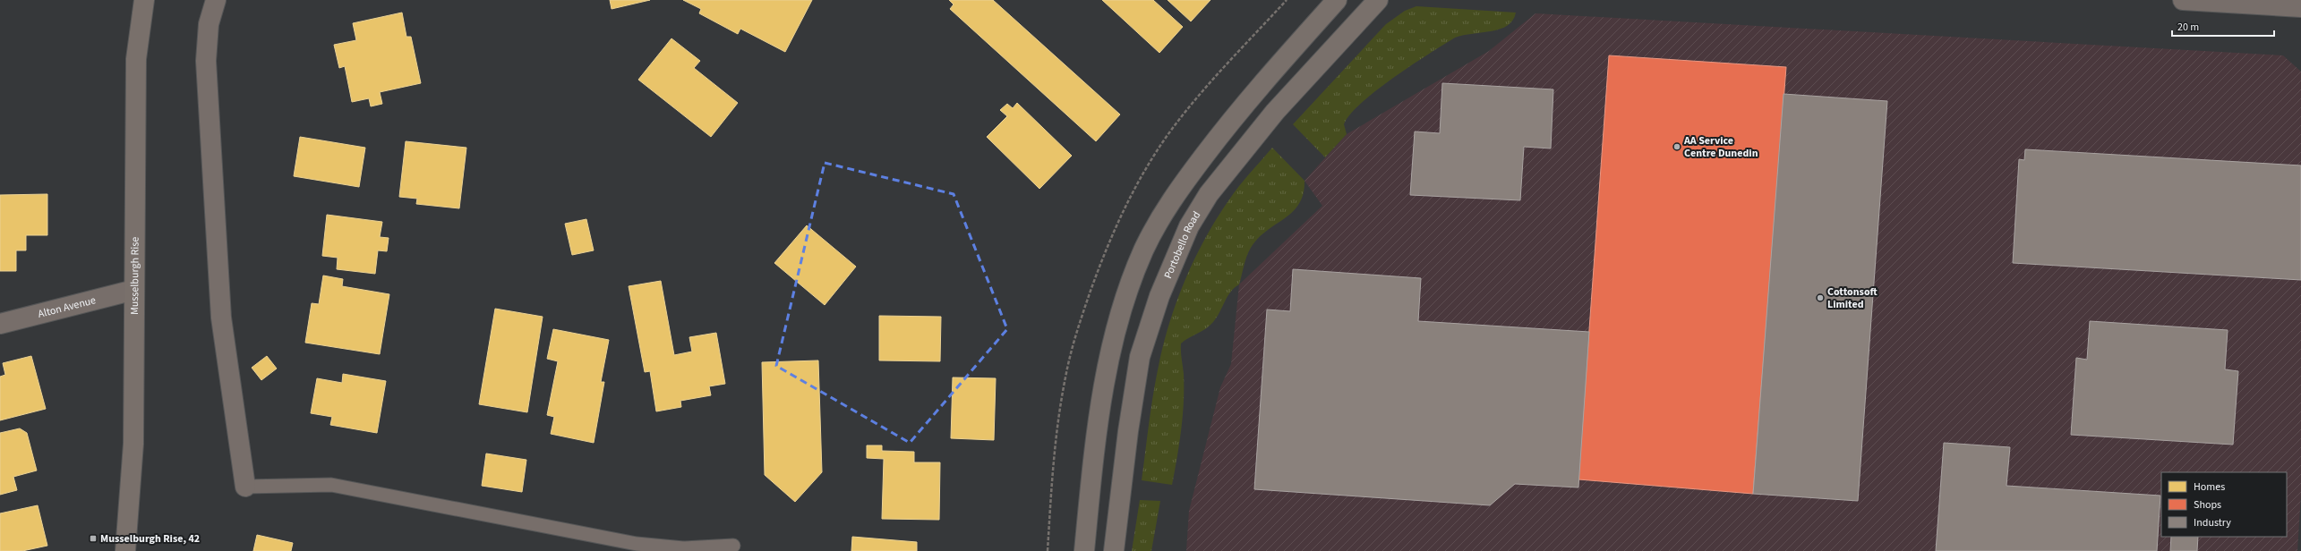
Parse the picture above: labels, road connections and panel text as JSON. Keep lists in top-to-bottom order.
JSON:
{
  "streets": {
    "main road": ["Portobello Road", "Musselburgh Rise"],
    "street": ["Alton Avenue"]
  },
  "crossings": [
    ["Musselburgh Rise", "Alton Avenue"]
  ],
  "places": {
    "other": ["AA Service Centre Dunedin", "Cottonsoft Limited"],
    "transit": ["Musselburgh Rise, 42"]
  },
  "legend": ["Homes", "Shops", "Industry"],
  "scale_bar": "20 m"
}
